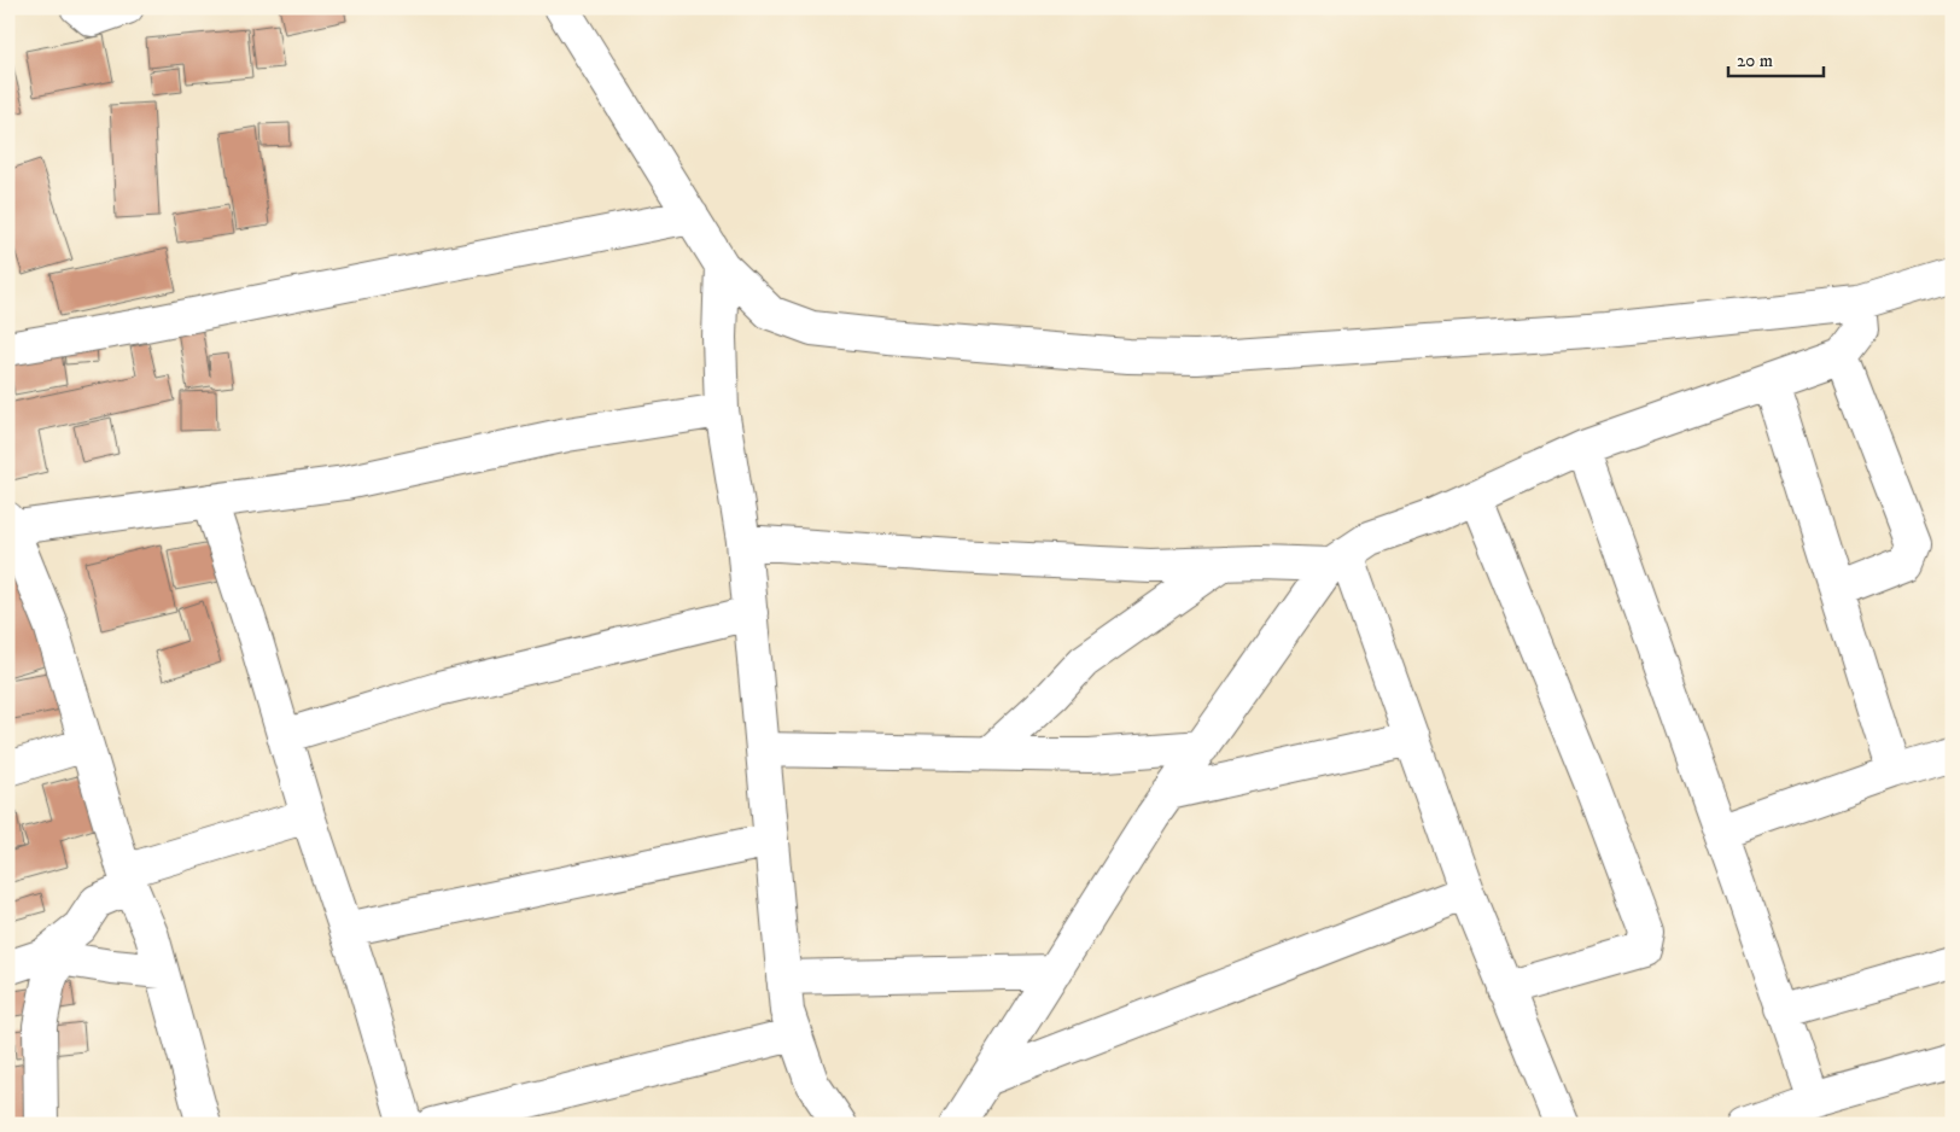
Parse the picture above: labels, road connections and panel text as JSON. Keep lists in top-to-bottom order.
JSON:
{
  "scale_bar": "20 m"
}
